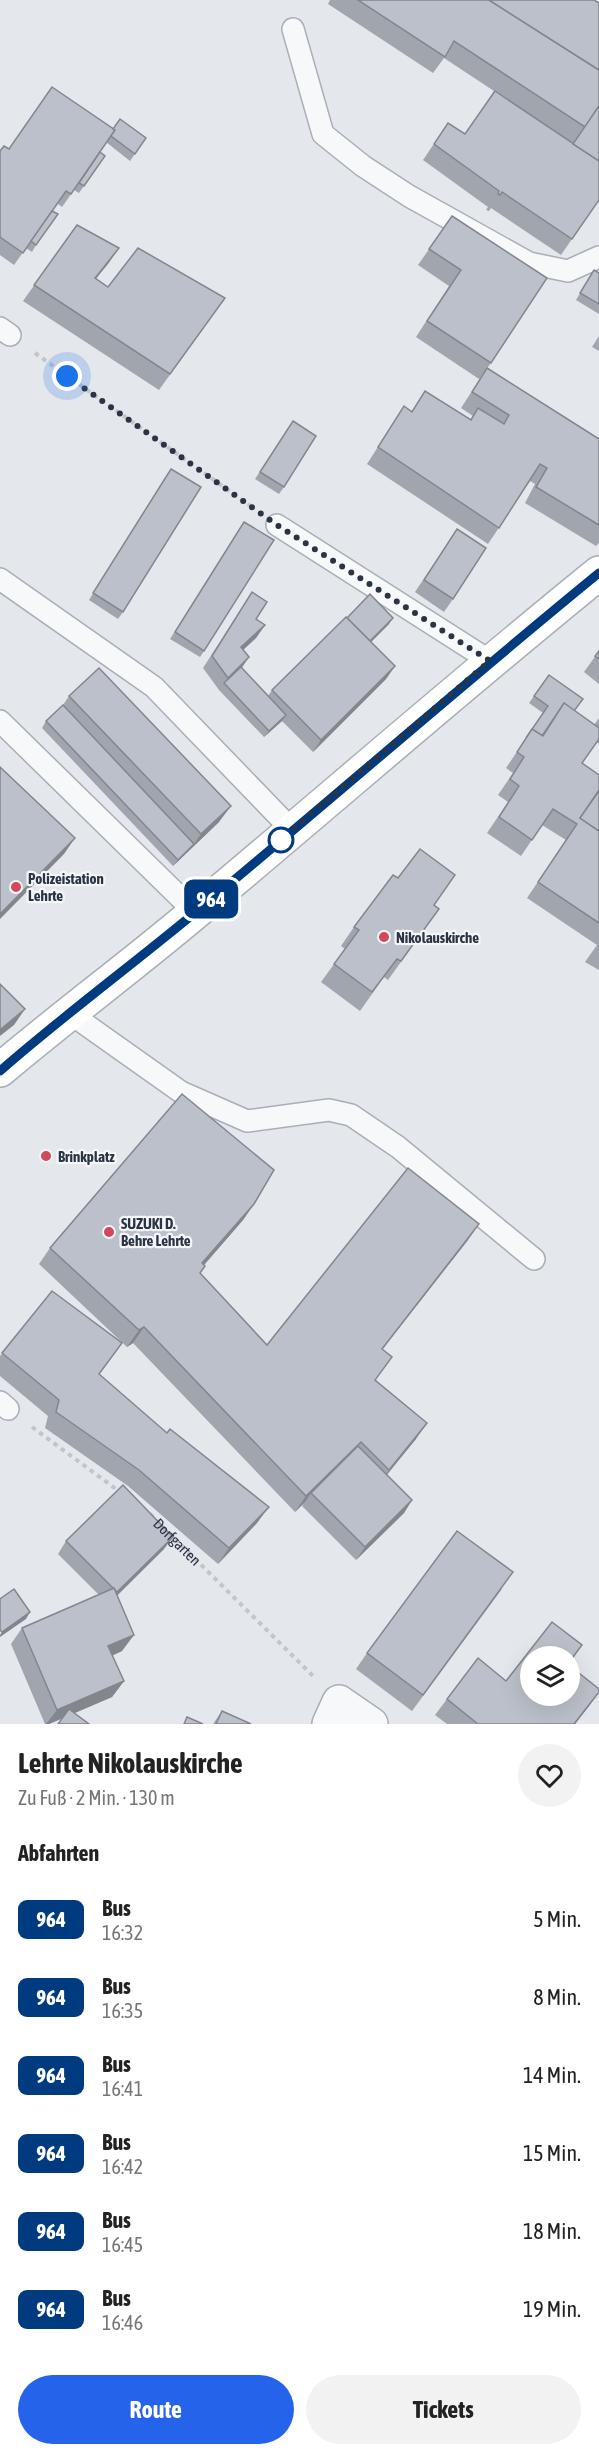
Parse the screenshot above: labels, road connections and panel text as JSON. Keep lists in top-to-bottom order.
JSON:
{
  "streets": {
    "path": ["Dorfgarten"]
  },
  "places": [
    "Polizeistation Lehrte",
    "Nikolauskirche",
    "Brinkplatz",
    "SUZUKI D. Behre Lehrte"
  ],
  "lines": ["bus line 964"],
  "page": {
    "on_map": "964",
    "heading": [
      ["Lehrte Nikolauskirche", "Zu Fuß · 2 Min. · 130 m"],
      "Abfahrten"
    ],
    "list": [
      {
        "mark": "964",
        "name": "Bus",
        "note": "16:32",
        "value": "5 Min."
      },
      {
        "mark": "964",
        "name": "Bus",
        "note": "16:35",
        "value": "8 Min."
      },
      {
        "mark": "964",
        "name": "Bus",
        "note": "16:41",
        "value": "14 Min."
      },
      {
        "mark": "964",
        "name": "Bus",
        "note": "16:42",
        "value": "15 Min."
      },
      {
        "mark": "964",
        "name": "Bus",
        "note": "16:45",
        "value": "18 Min."
      },
      {
        "mark": "964",
        "name": "Bus",
        "note": "16:46",
        "value": "19 Min."
      }
    ],
    "buttons": ["Route", "Tickets"]
  }
}
